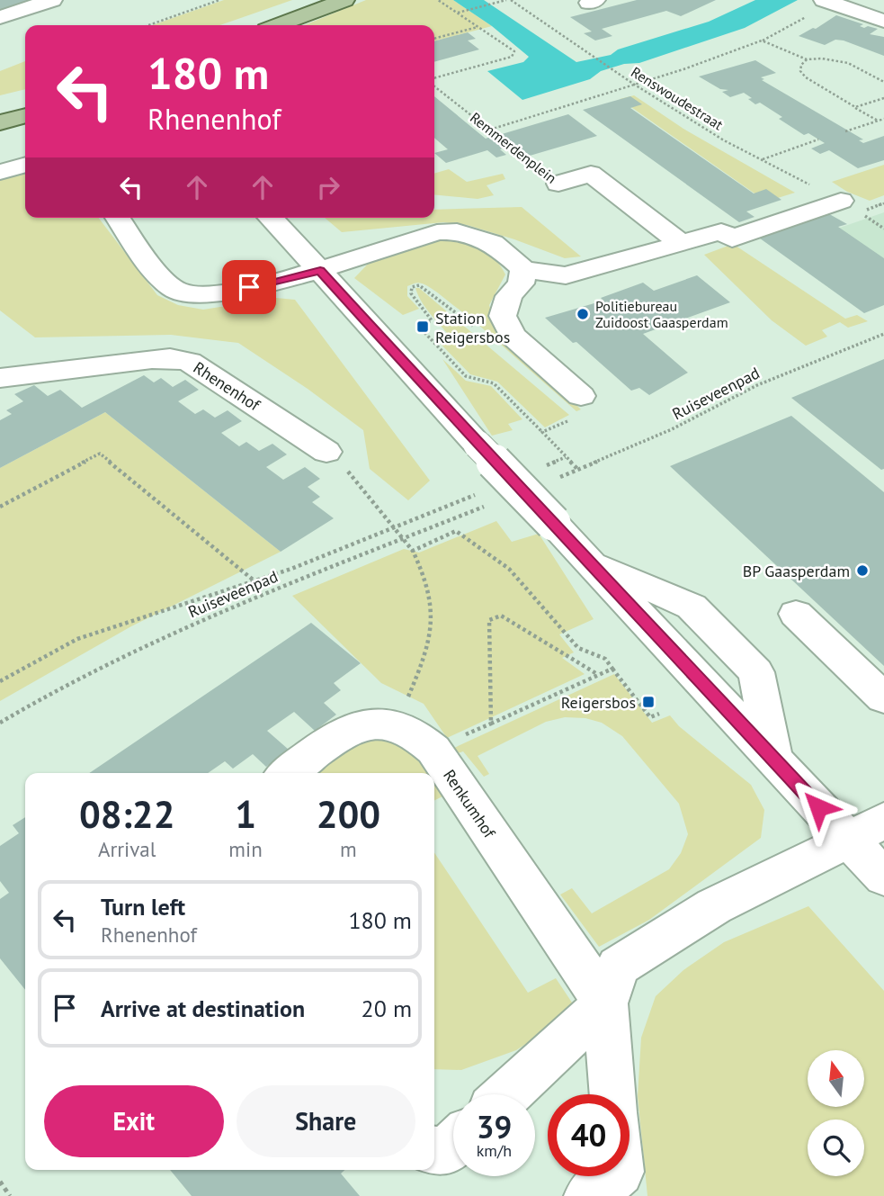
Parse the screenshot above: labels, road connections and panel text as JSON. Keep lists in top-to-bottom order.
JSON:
{
  "streets": {
    "street": ["Remmerdenplein", "Rhenenhof", "Renkumhof"],
    "path": ["Renswoudestraat", "Ruiseveenpad"]
  },
  "places": {
    "other": ["Politiebureau Zuidoost Gaasperdam", "BP Gaasperdam"],
    "transit": ["Station Reigersbos", "Reigersbos"]
  },
  "north": "top",
  "page": {
    "turn": ["180 m", "Rhenenhof"],
    "eta": [
      "08:22",
      "Arrival",
      "1",
      "min",
      "200",
      "m"
    ],
    "list": [
      {
        "name": "Turn left",
        "note": "Rhenenhof",
        "value": "180 m"
      },
      {
        "name": "Arrive at destination",
        "value": "20 m"
      }
    ],
    "buttons": ["Exit", "Share"],
    "speed": "39 km/h",
    "limit": "40"
  }
}
